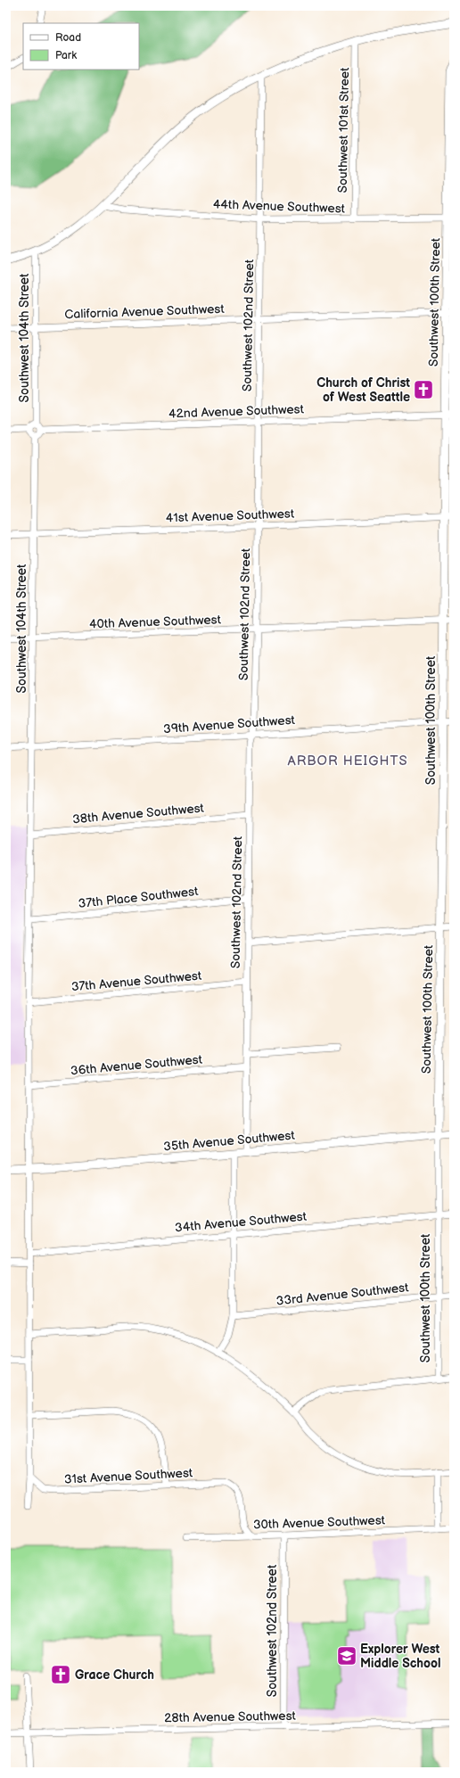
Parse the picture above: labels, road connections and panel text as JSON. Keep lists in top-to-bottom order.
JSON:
{
  "streets": {
    "street": [
      "Southwest 101st Street",
      "44th Avenue Southwest",
      "Southwest 100th Street",
      "California Avenue Southwest",
      "Southwest 102nd Street",
      "Southwest 104th Street",
      "42nd Avenue Southwest",
      "41st Avenue Southwest",
      "40th Avenue Southwest",
      "39th Avenue Southwest",
      "38th Avenue Southwest",
      "37th Place Southwest",
      "37th Avenue Southwest",
      "36th Avenue Southwest",
      "35th Avenue Southwest",
      "34th Avenue Southwest",
      "33rd Avenue Southwest",
      "31st Avenue Southwest",
      "30th Avenue Southwest",
      "28th Avenue Southwest"
    ]
  },
  "crossings": [
    ["Southwest 101st Street", "44th Avenue Southwest"],
    ["44th Avenue Southwest", "Southwest 100th Street"],
    ["44th Avenue Southwest", "Southwest 102nd Street"],
    ["Southwest 100th Street", "California Avenue Southwest"],
    ["Southwest 100th Street", "42nd Avenue Southwest"],
    ["Southwest 100th Street", "41st Avenue Southwest"],
    ["Southwest 100th Street", "40th Avenue Southwest"],
    ["Southwest 100th Street", "39th Avenue Southwest"],
    ["Southwest 100th Street", "35th Avenue Southwest"],
    ["Southwest 100th Street", "34th Avenue Southwest"],
    ["Southwest 100th Street", "33rd Avenue Southwest"],
    ["California Avenue Southwest", "Southwest 102nd Street"],
    ["California Avenue Southwest", "Southwest 104th Street"],
    ["Southwest 102nd Street", "42nd Avenue Southwest"],
    ["Southwest 102nd Street", "41st Avenue Southwest"],
    ["Southwest 102nd Street", "40th Avenue Southwest"],
    ["Southwest 102nd Street", "39th Avenue Southwest"],
    ["Southwest 102nd Street", "38th Avenue Southwest"],
    ["Southwest 102nd Street", "37th Place Southwest"],
    ["Southwest 102nd Street", "37th Avenue Southwest"],
    ["Southwest 102nd Street", "36th Avenue Southwest"],
    ["Southwest 102nd Street", "35th Avenue Southwest"],
    ["Southwest 102nd Street", "30th Avenue Southwest"],
    ["Southwest 102nd Street", "28th Avenue Southwest"],
    ["Southwest 104th Street", "42nd Avenue Southwest"],
    ["Southwest 104th Street", "41st Avenue Southwest"],
    ["Southwest 104th Street", "40th Avenue Southwest"],
    ["Southwest 104th Street", "39th Avenue Southwest"],
    ["Southwest 104th Street", "38th Avenue Southwest"],
    ["Southwest 104th Street", "37th Place Southwest"],
    ["Southwest 104th Street", "37th Avenue Southwest"],
    ["Southwest 104th Street", "36th Avenue Southwest"],
    ["Southwest 104th Street", "35th Avenue Southwest"],
    ["Southwest 104th Street", "34th Avenue Southwest"],
    ["Southwest 104th Street", "31st Avenue Southwest"],
    ["31st Avenue Southwest", "30th Avenue Southwest"]
  ],
  "districts": ["ARBOR HEIGHTS"],
  "places": {
    "church": ["Church of Christ of West Seattle", "Grace Church"],
    "school or university": ["Explorer West Middle School"]
  },
  "legend": ["Road", "Park"]
}
